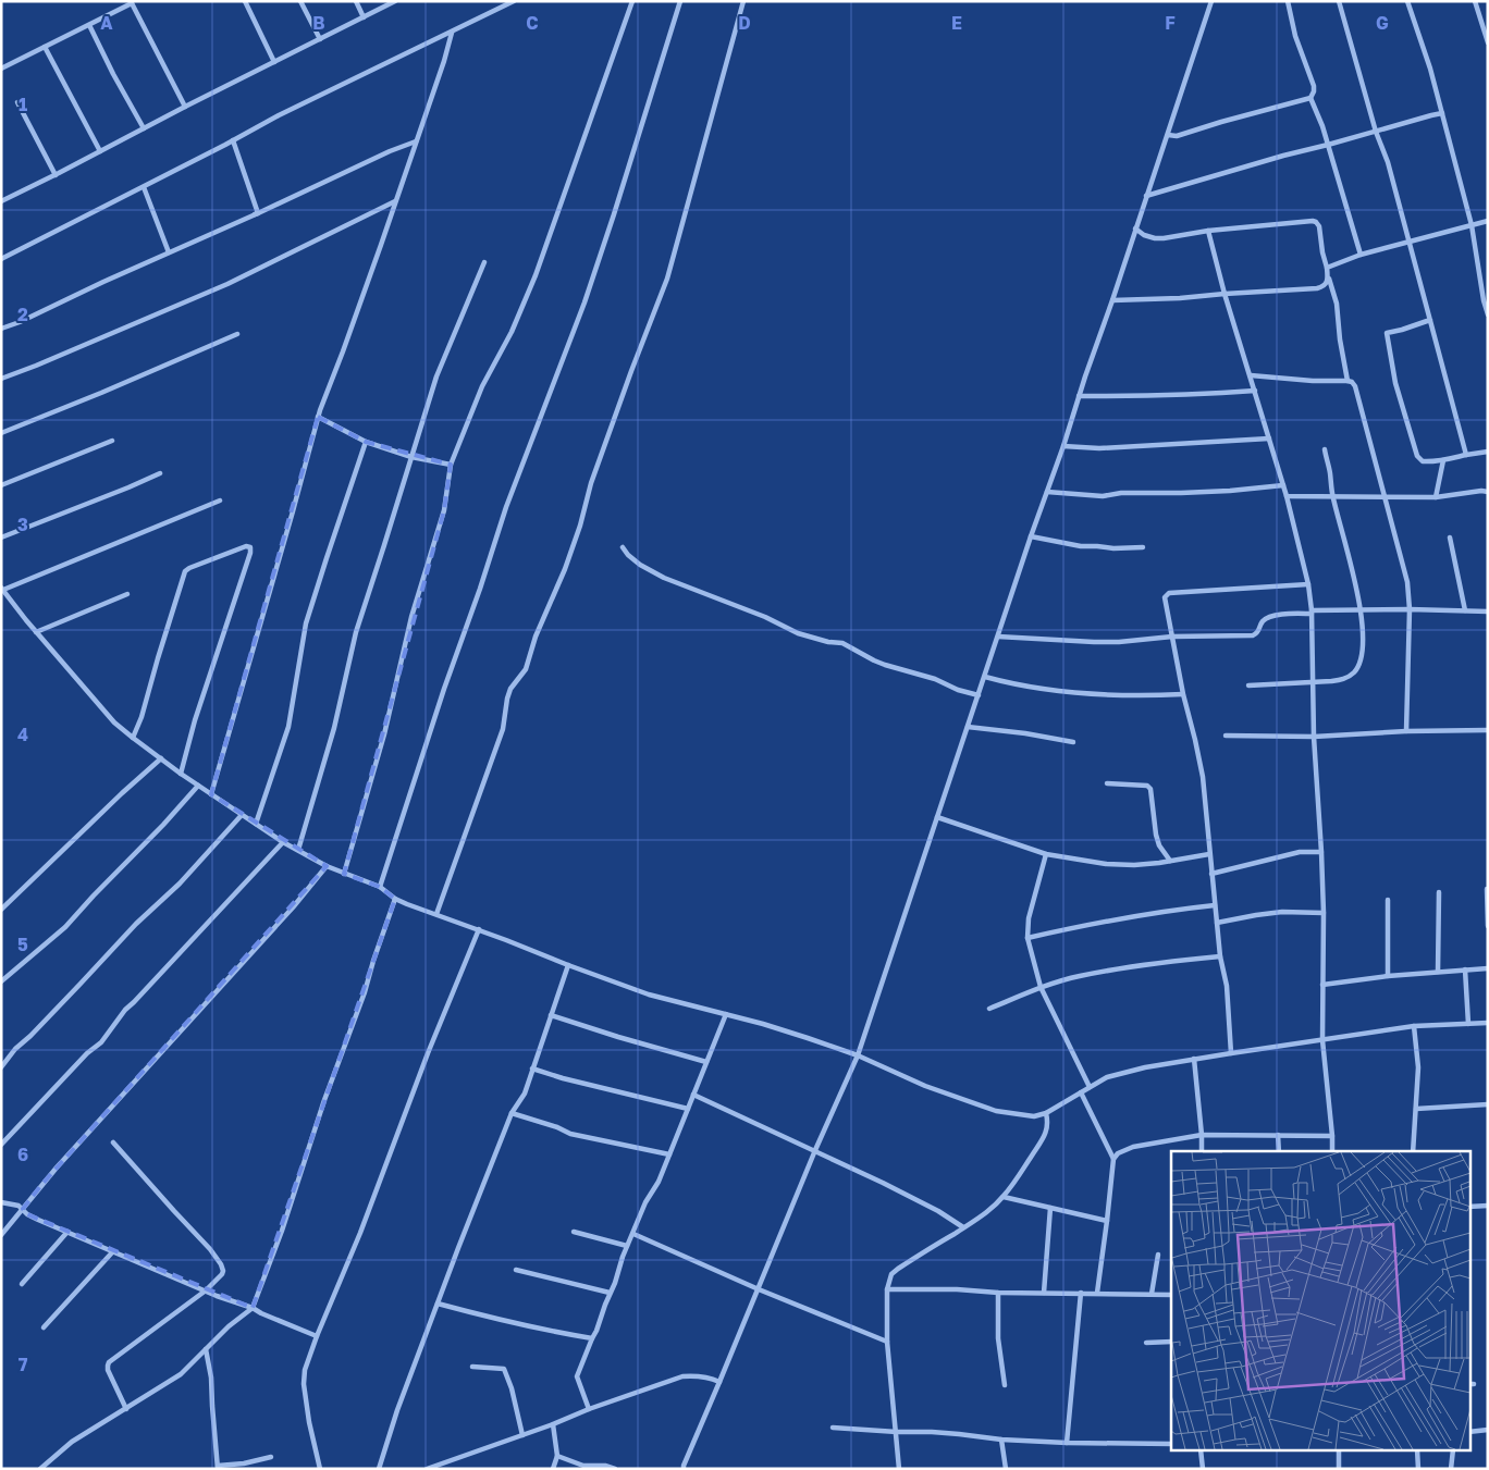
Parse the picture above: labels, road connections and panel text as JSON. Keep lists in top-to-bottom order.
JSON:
{
  "grid": {
    "columns": [
      "A",
      "B",
      "C",
      "D",
      "E",
      "F",
      "G"
    ],
    "rows": [
      "1",
      "2",
      "3",
      "4",
      "5",
      "6",
      "7"
    ]
  }
}
